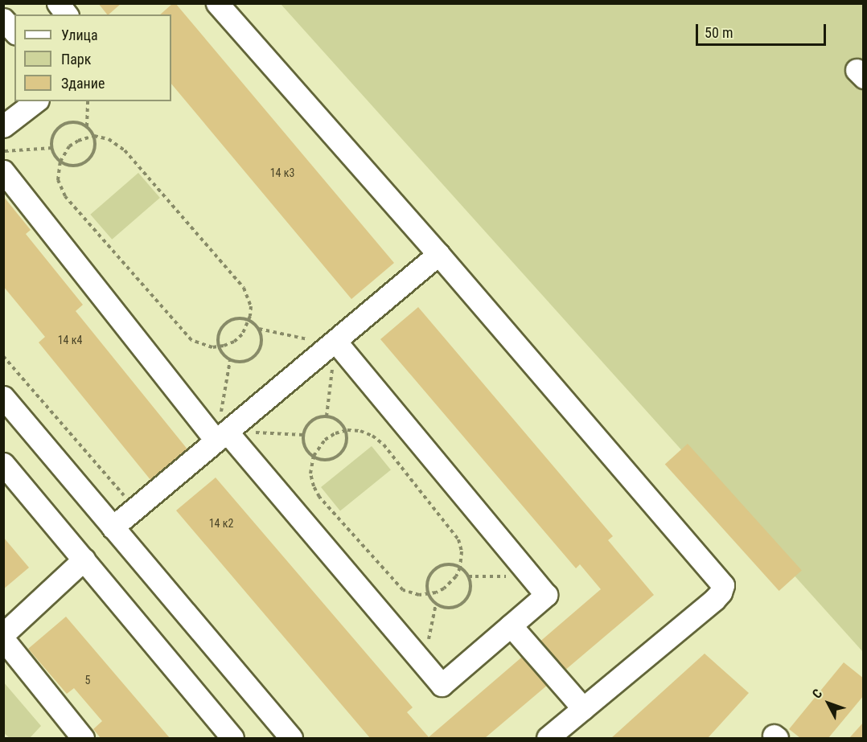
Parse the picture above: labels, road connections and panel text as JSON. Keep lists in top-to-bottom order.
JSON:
{
  "house_numbers": [
    "14 к3",
    "14 к4",
    "14 к2",
    "5"
  ],
  "legend": ["Улица", "Парк", "Здание"],
  "scale_bar": "50 m",
  "north": "top left"
}
